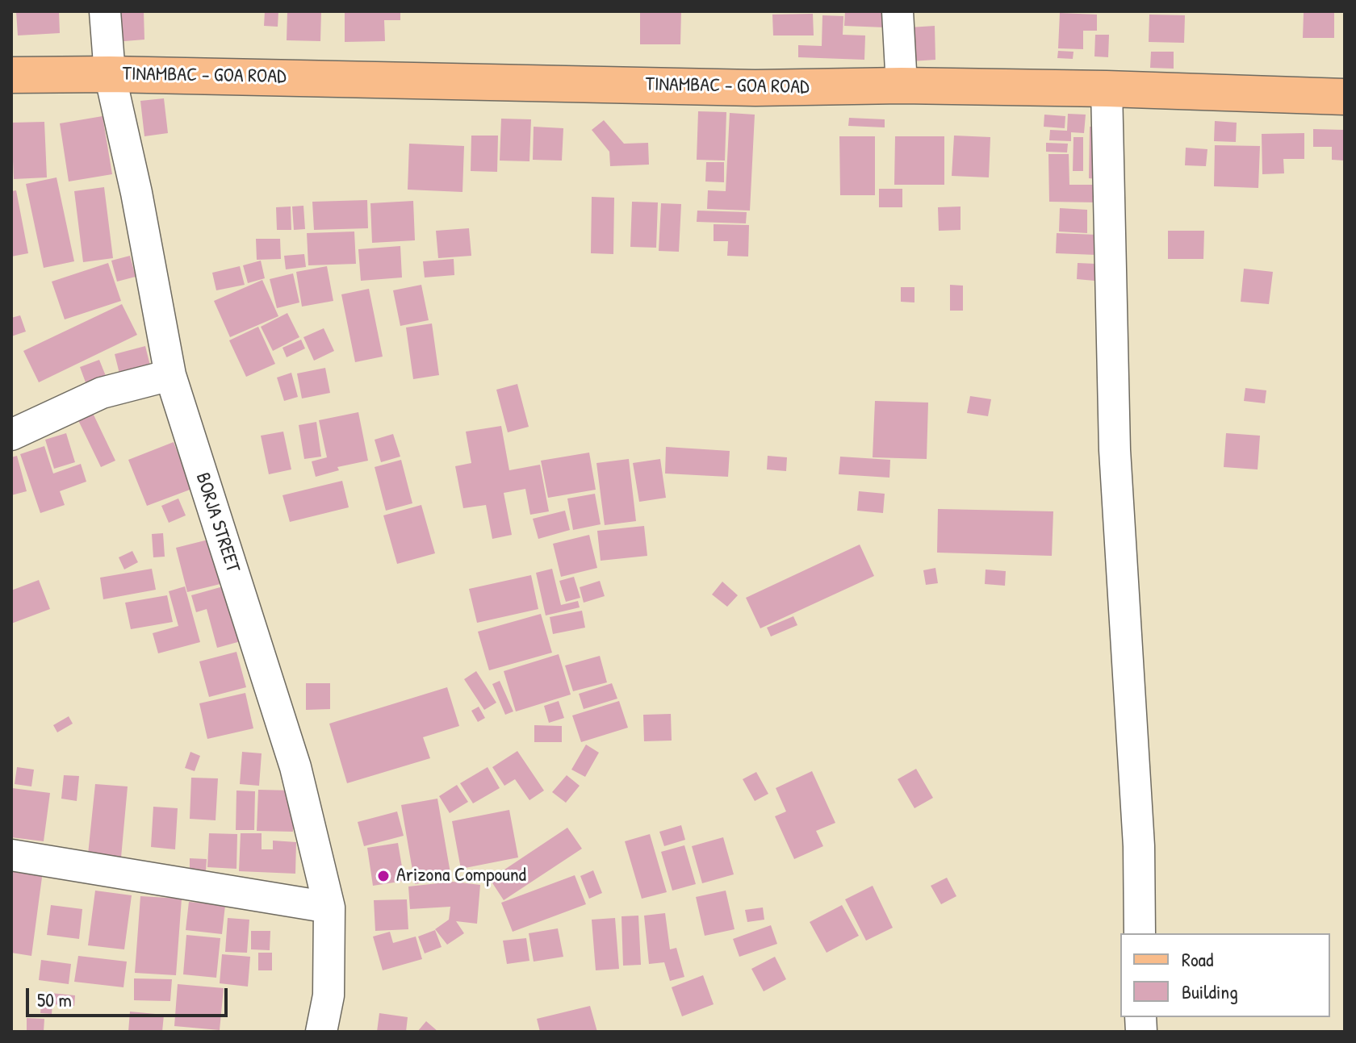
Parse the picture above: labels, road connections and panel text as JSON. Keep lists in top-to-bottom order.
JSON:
{
  "streets": {
    "main road": ["TINAMBAC - GOA ROAD"],
    "street": ["BORJA STREET"]
  },
  "crossings": [
    ["TINAMBAC - GOA ROAD", "BORJA STREET"]
  ],
  "places": ["Arizona Compound"],
  "legend": ["Road", "Building"],
  "scale_bar": "50 m"
}
